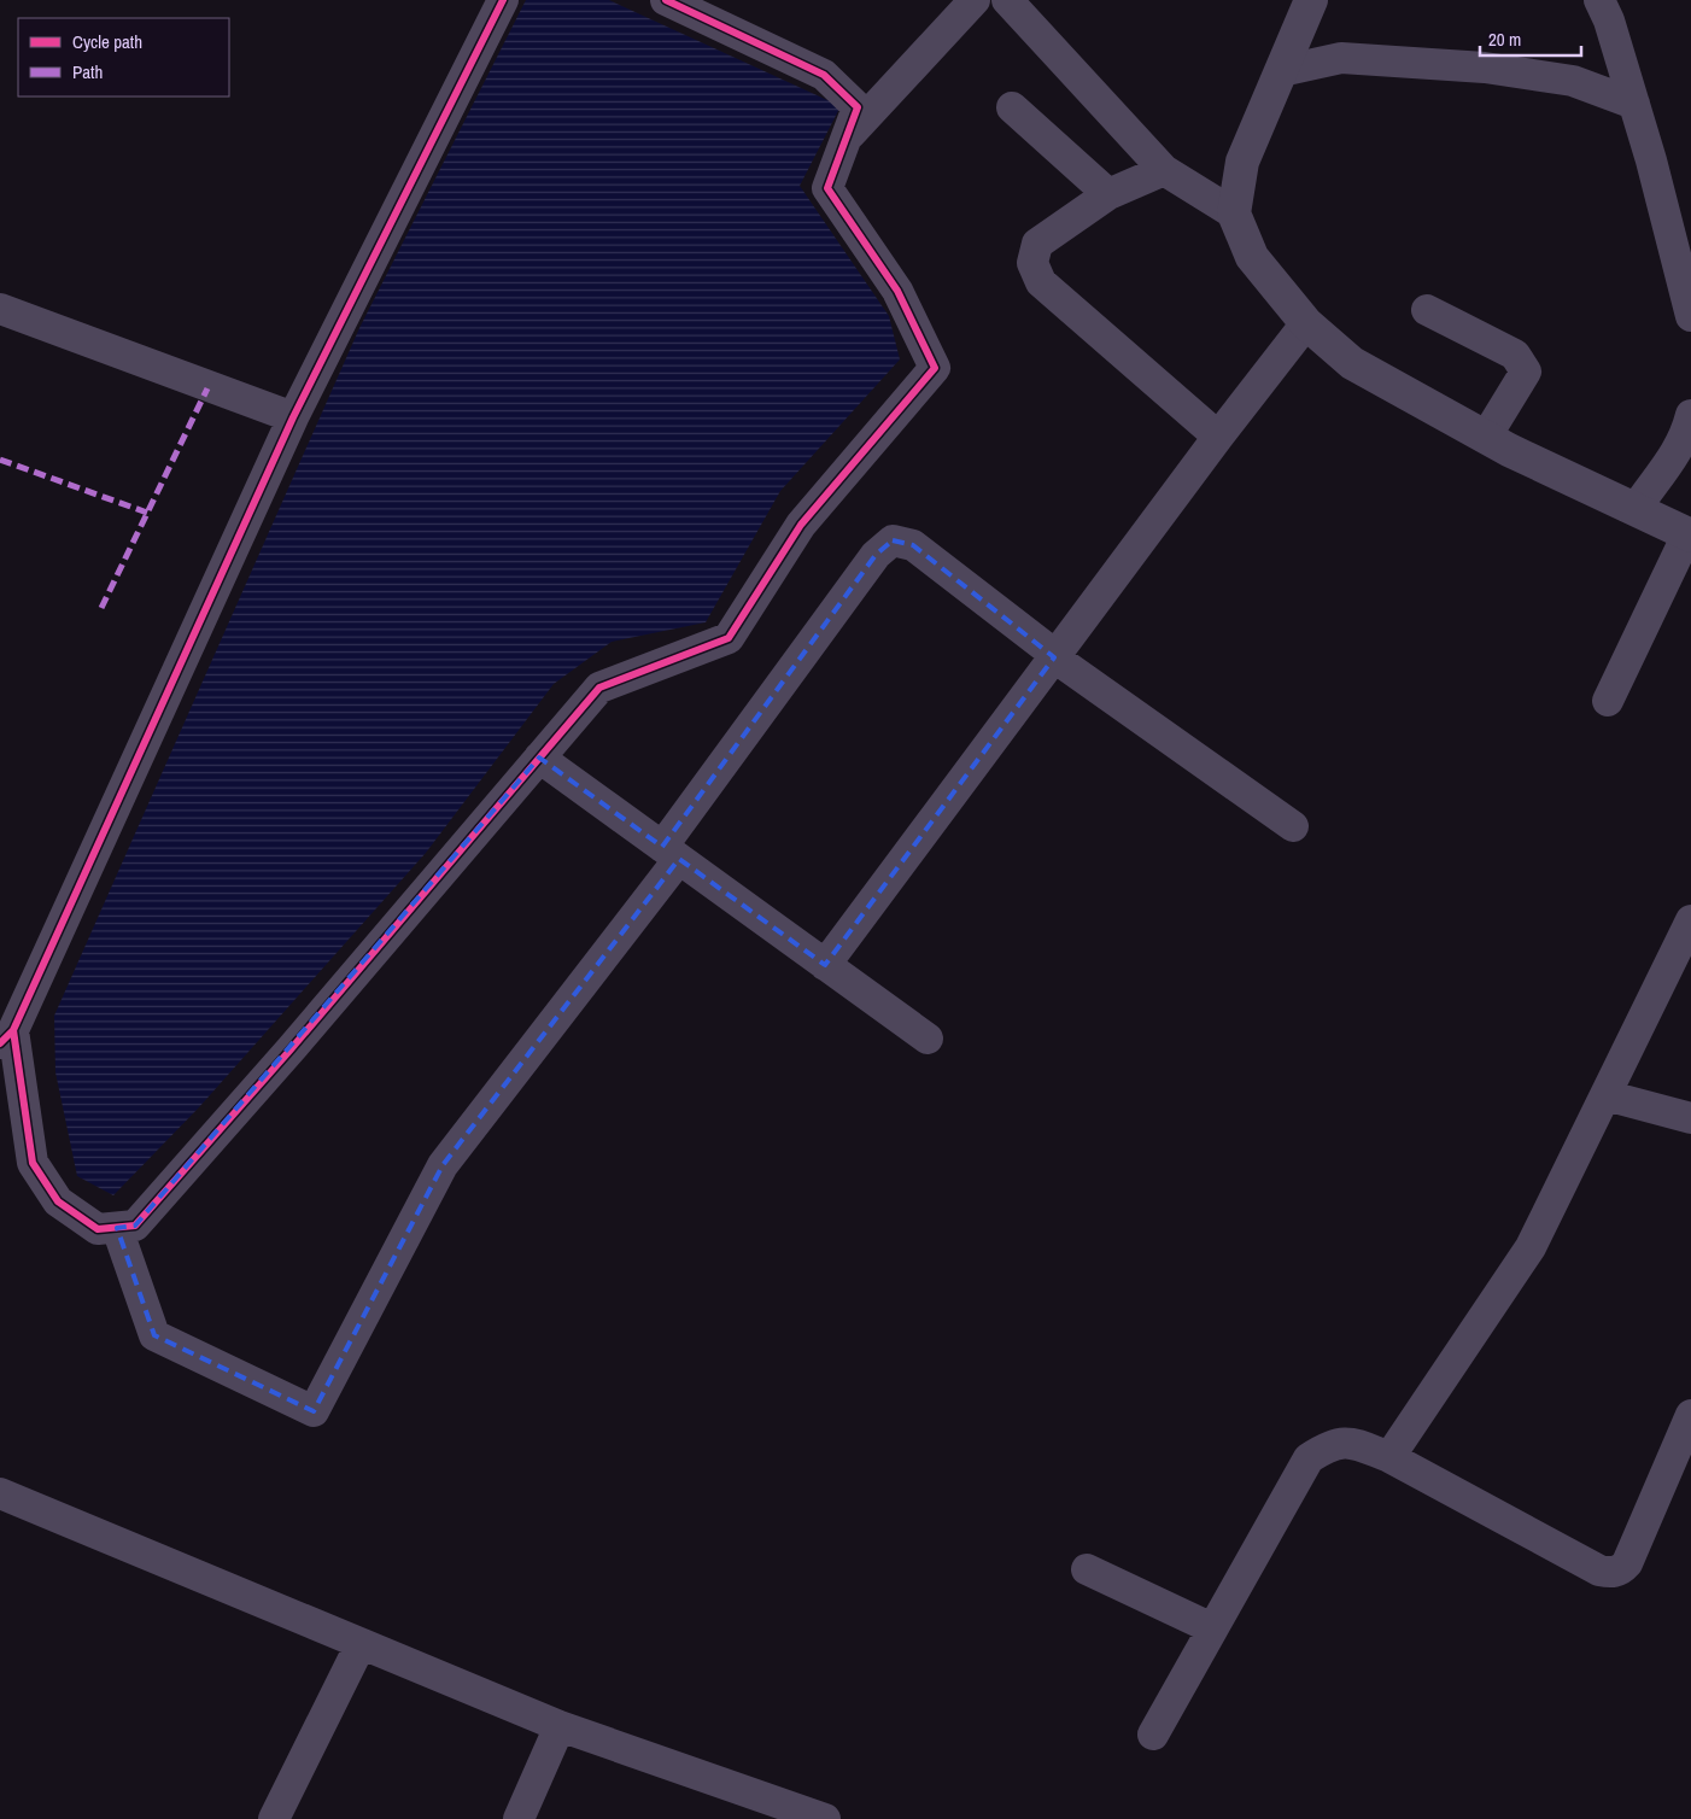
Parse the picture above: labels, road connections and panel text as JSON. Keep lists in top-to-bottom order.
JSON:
{
  "legend": ["Cycle path", "Path"],
  "scale_bar": "20 m"
}
